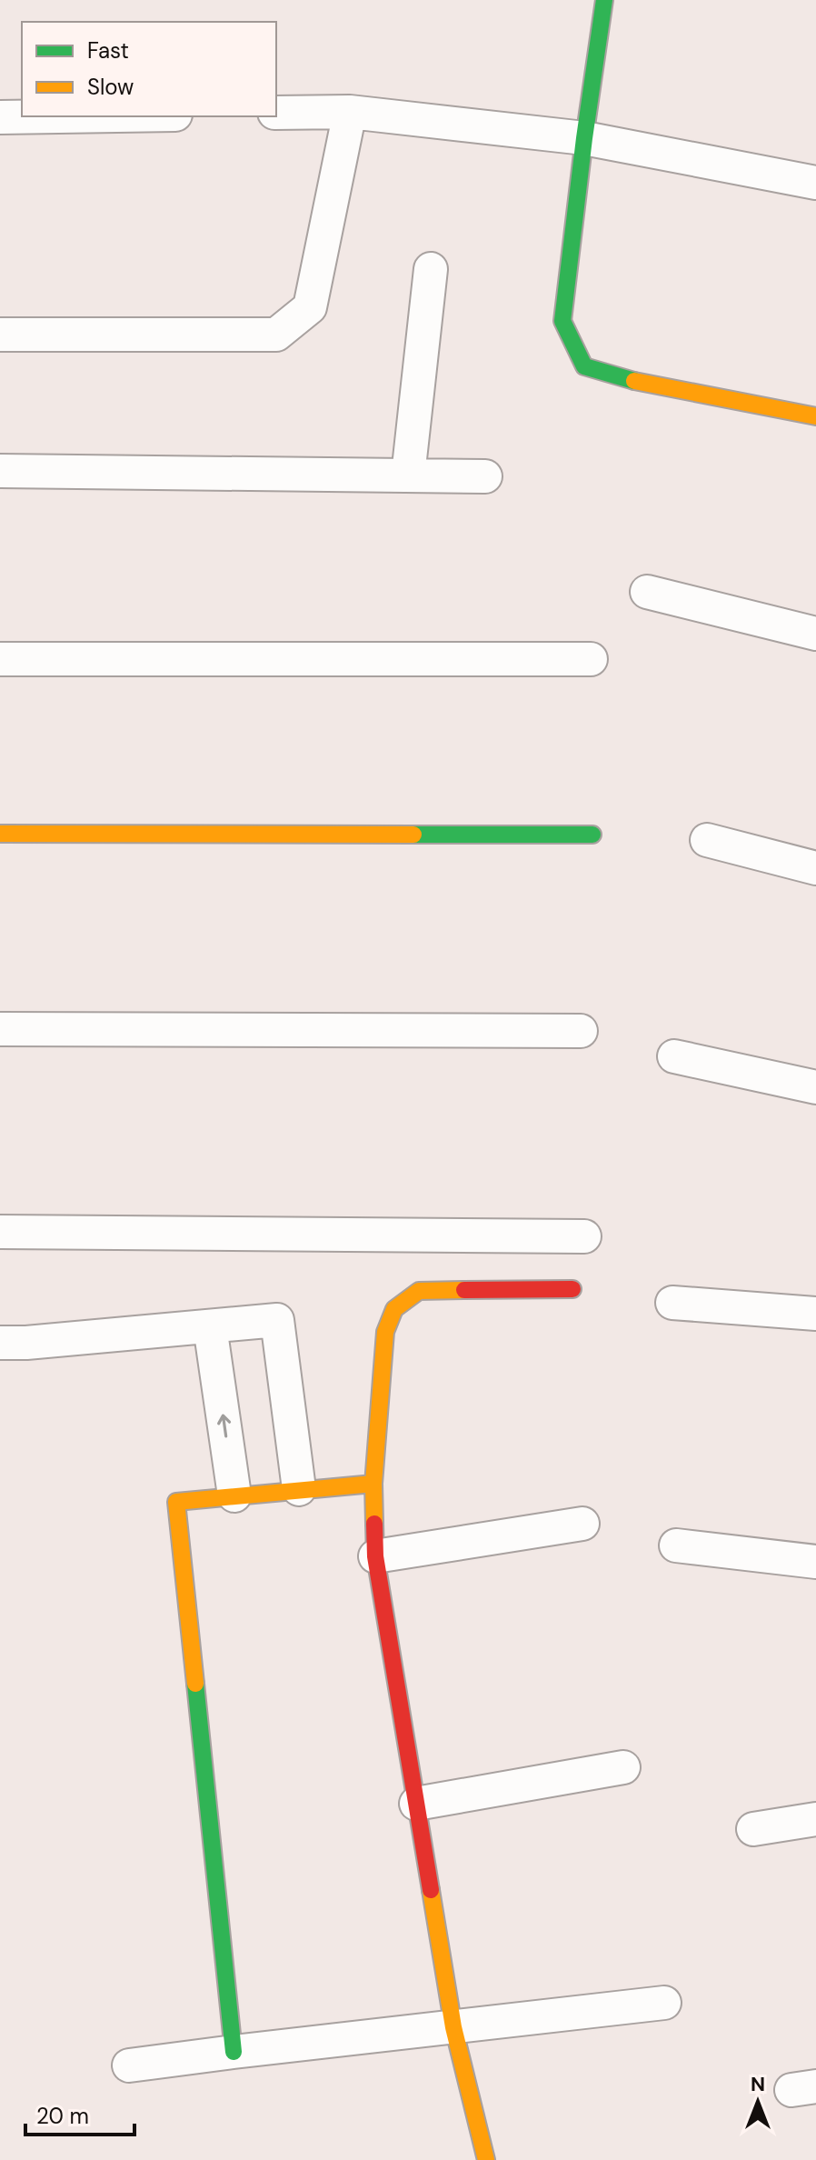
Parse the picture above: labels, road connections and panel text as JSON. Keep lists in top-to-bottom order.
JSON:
{
  "legend": ["Fast", "Slow"],
  "scale_bar": "20 m",
  "north": "top"
}
